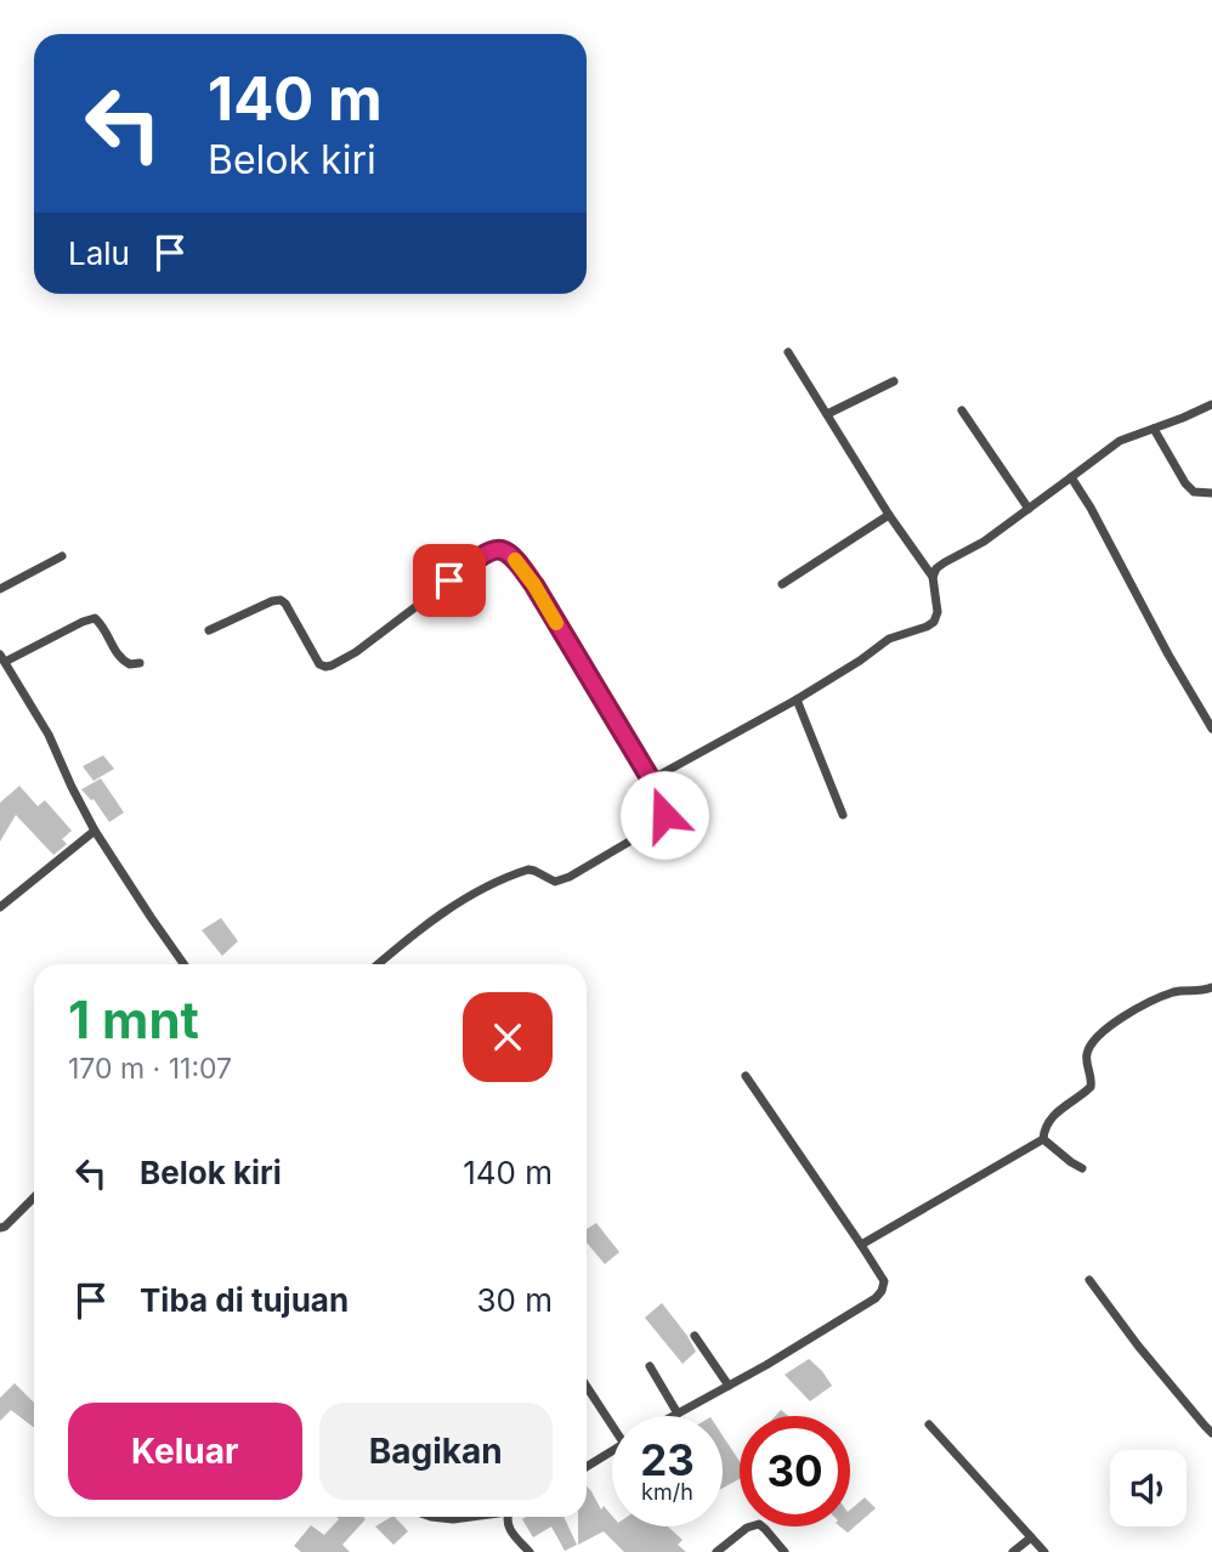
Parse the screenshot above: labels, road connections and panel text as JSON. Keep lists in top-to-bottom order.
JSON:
{
  "page": {
    "turn": ["140 m", "Belok kiri"],
    "then": "Lalu",
    "heading": ["1 mnt", "170 m · 11:07"],
    "list": [
      {
        "name": "Belok kiri",
        "value": "140 m"
      },
      {
        "name": "Tiba di tujuan",
        "value": "30 m"
      }
    ],
    "buttons": ["Keluar", "Bagikan"],
    "speed": "23 km/h",
    "limit": "30"
  }
}
